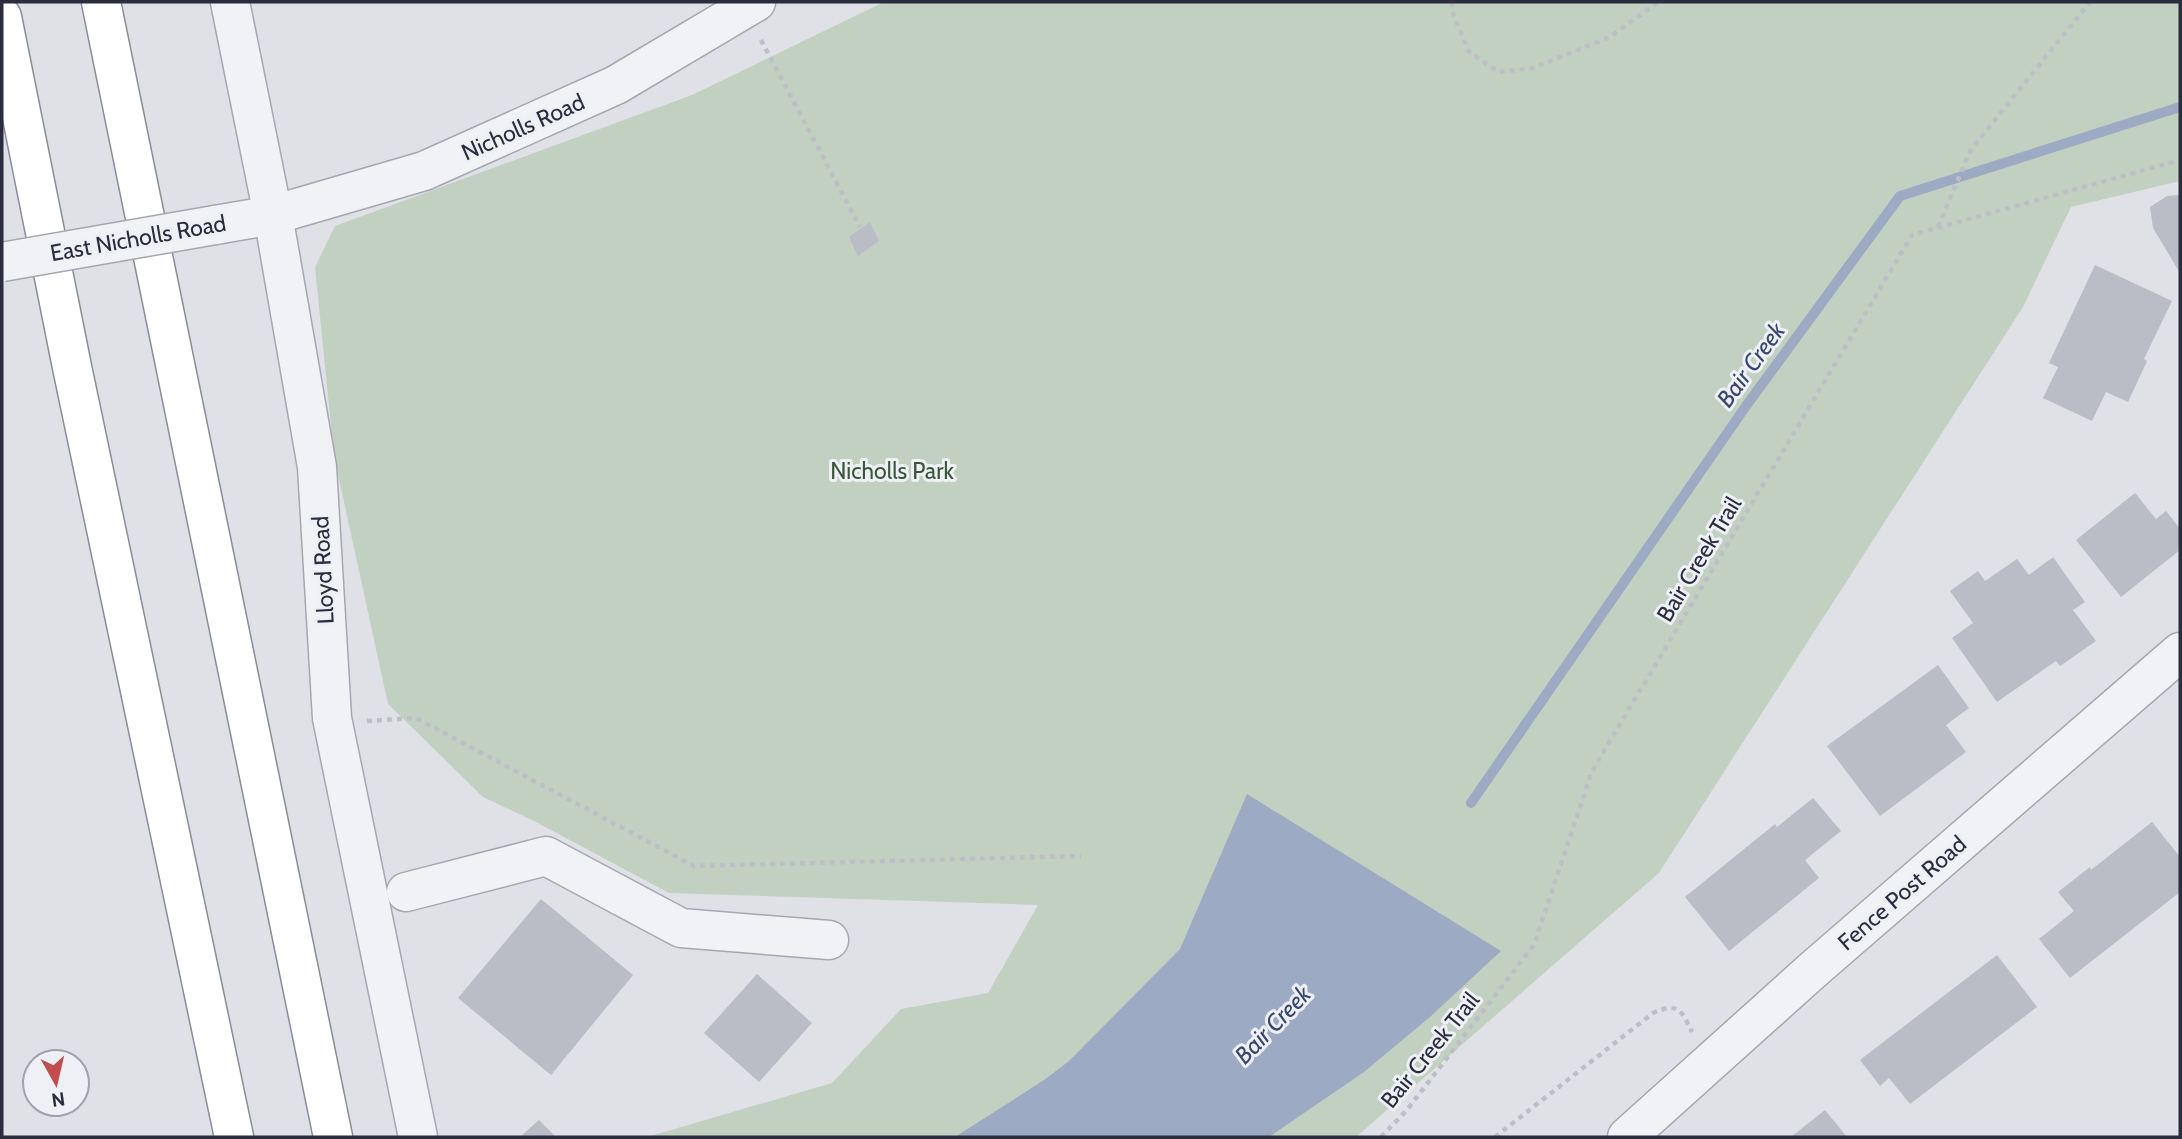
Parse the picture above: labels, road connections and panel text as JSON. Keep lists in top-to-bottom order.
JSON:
{
  "streets": {
    "street": [
      "Nicholls Road",
      "East Nicholls Road",
      "Lloyd Road",
      "Fence Post Road"
    ],
    "path": ["Bair Creek Trail"]
  },
  "crossings": [
    ["Nicholls Road", "East Nicholls Road"],
    ["Nicholls Road", "Lloyd Road"],
    ["East Nicholls Road", "Lloyd Road"]
  ],
  "water": ["Bair Creek"],
  "parks": ["Nicholls Park"],
  "north": "bottom"
}
